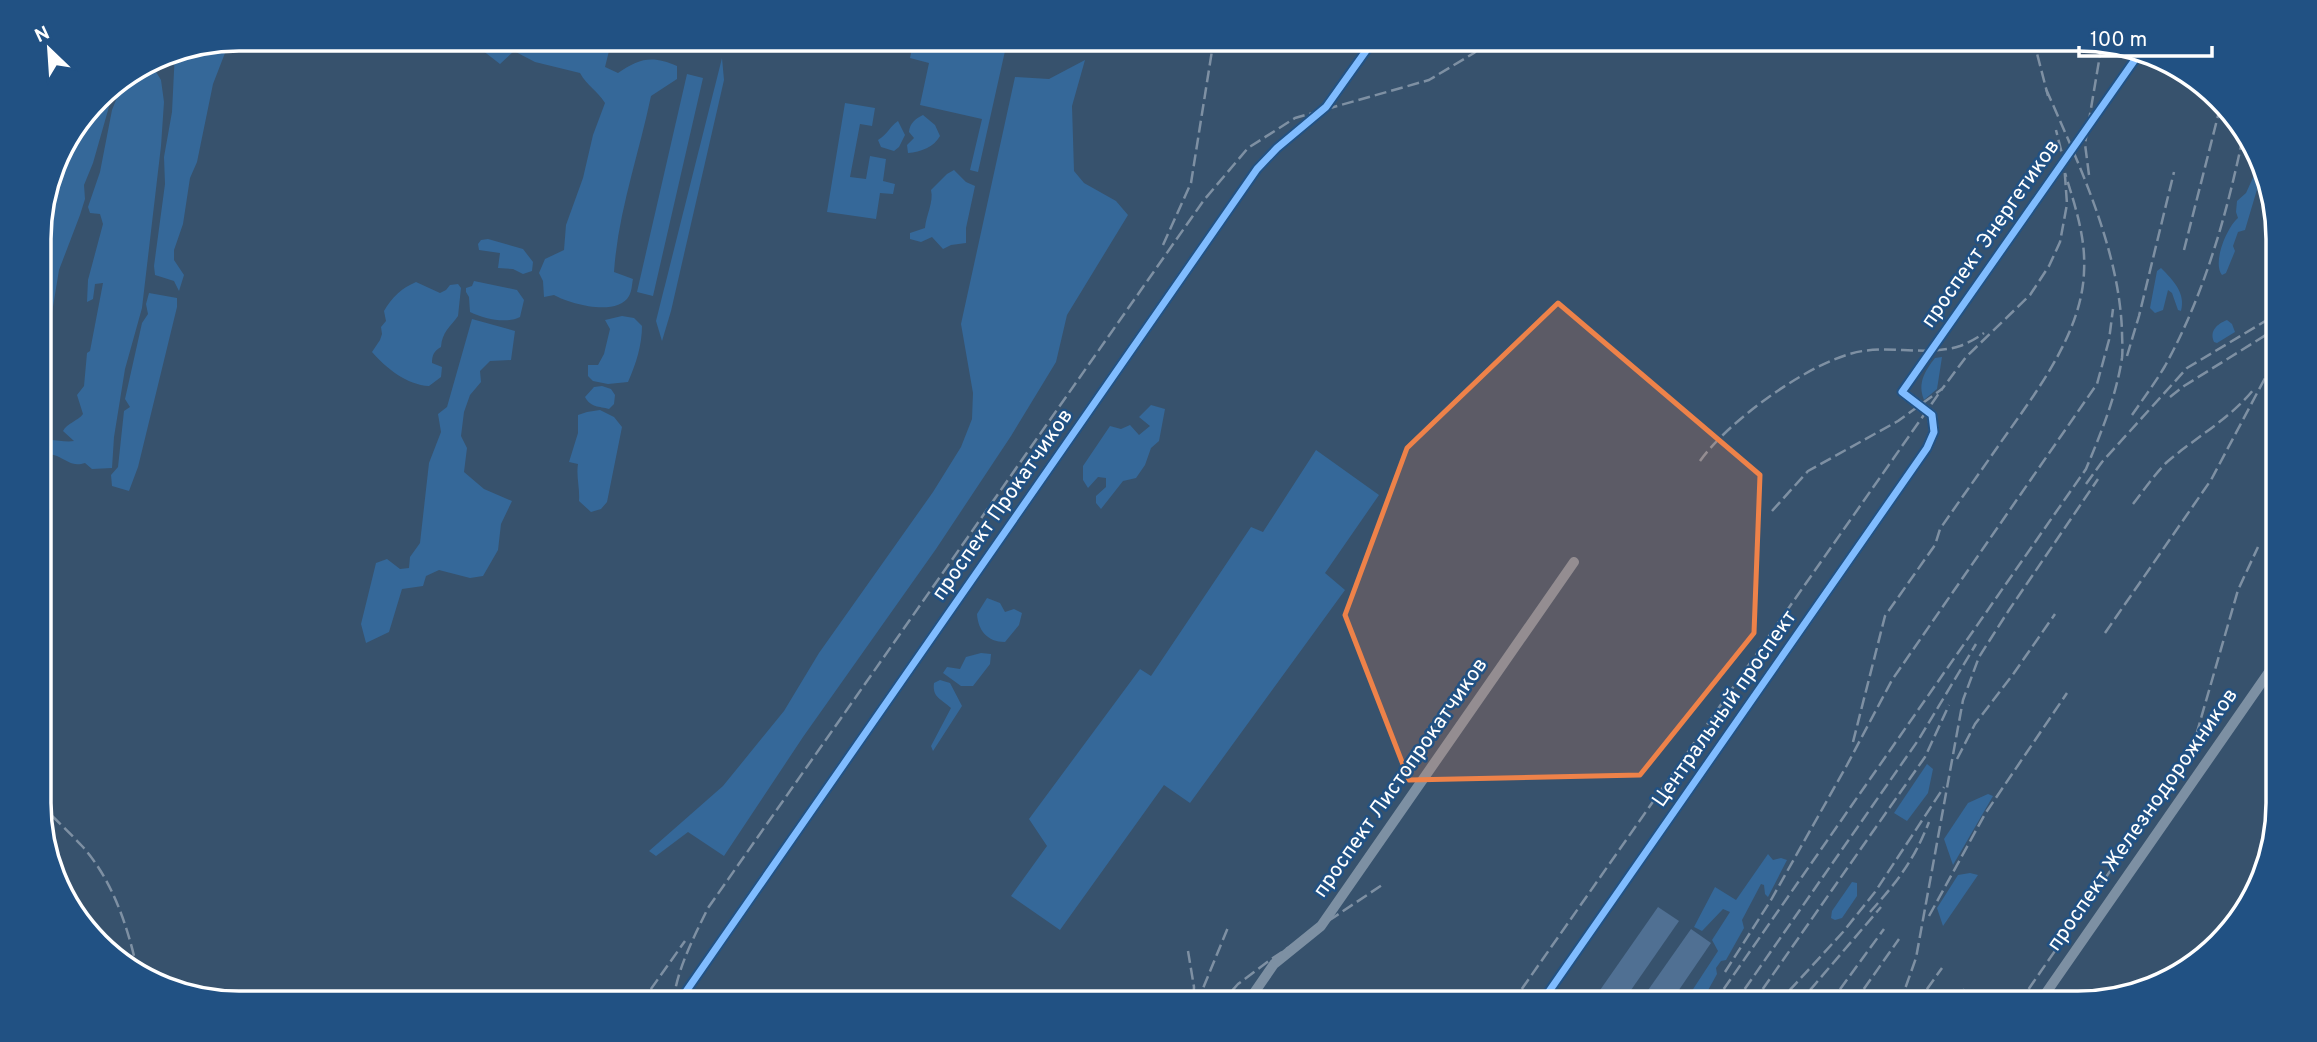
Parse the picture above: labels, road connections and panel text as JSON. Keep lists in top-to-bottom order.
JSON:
{
  "streets": {
    "street": [
      "проспект Энергетиков",
      "проспект Прокатчиков",
      "Центральный проспект",
      "проспект Листопрокатчиков",
      "проспект Железнодорожников"
    ]
  },
  "crossings": [
    ["проспект Энергетиков", "Центральный проспект"]
  ],
  "scale_bar": "100 m",
  "north": "top left"
}
